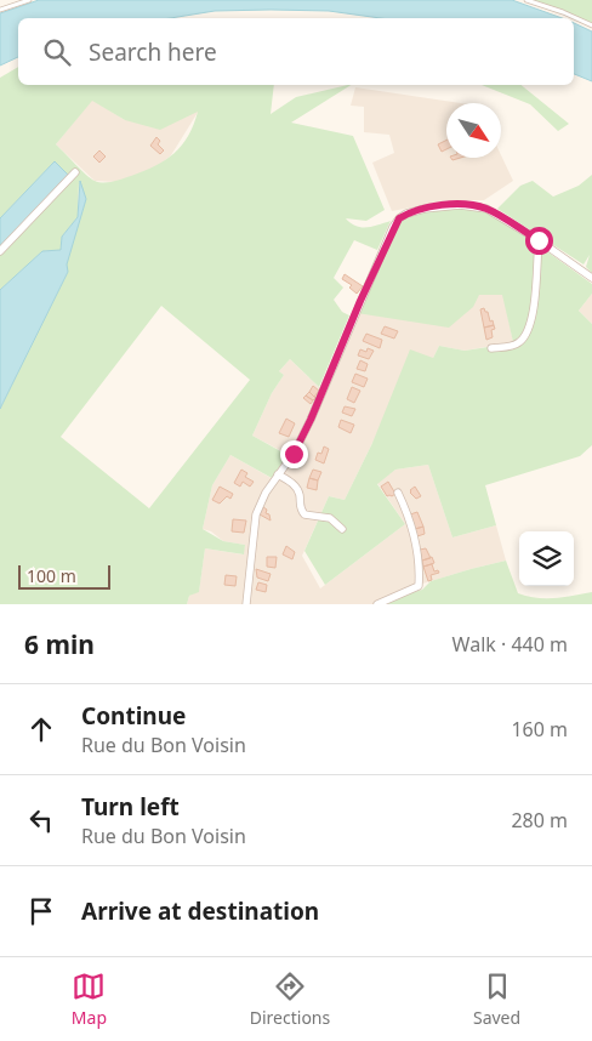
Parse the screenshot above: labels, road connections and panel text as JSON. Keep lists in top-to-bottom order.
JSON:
{
  "scale_bar": "100 m",
  "north": "bottom right",
  "page": {
    "search": "Search here",
    "scale": "100 m",
    "heading": ["6 min", "Walk · 440 m"],
    "list": [
      ["Continue", "Rue du Bon Voisin", "160 m"],
      ["Turn left", "Rue du Bon Voisin", "280 m"],
      "Arrive at destination"
    ],
    "nav": ["Map", "Directions", "Saved"]
  }
}
